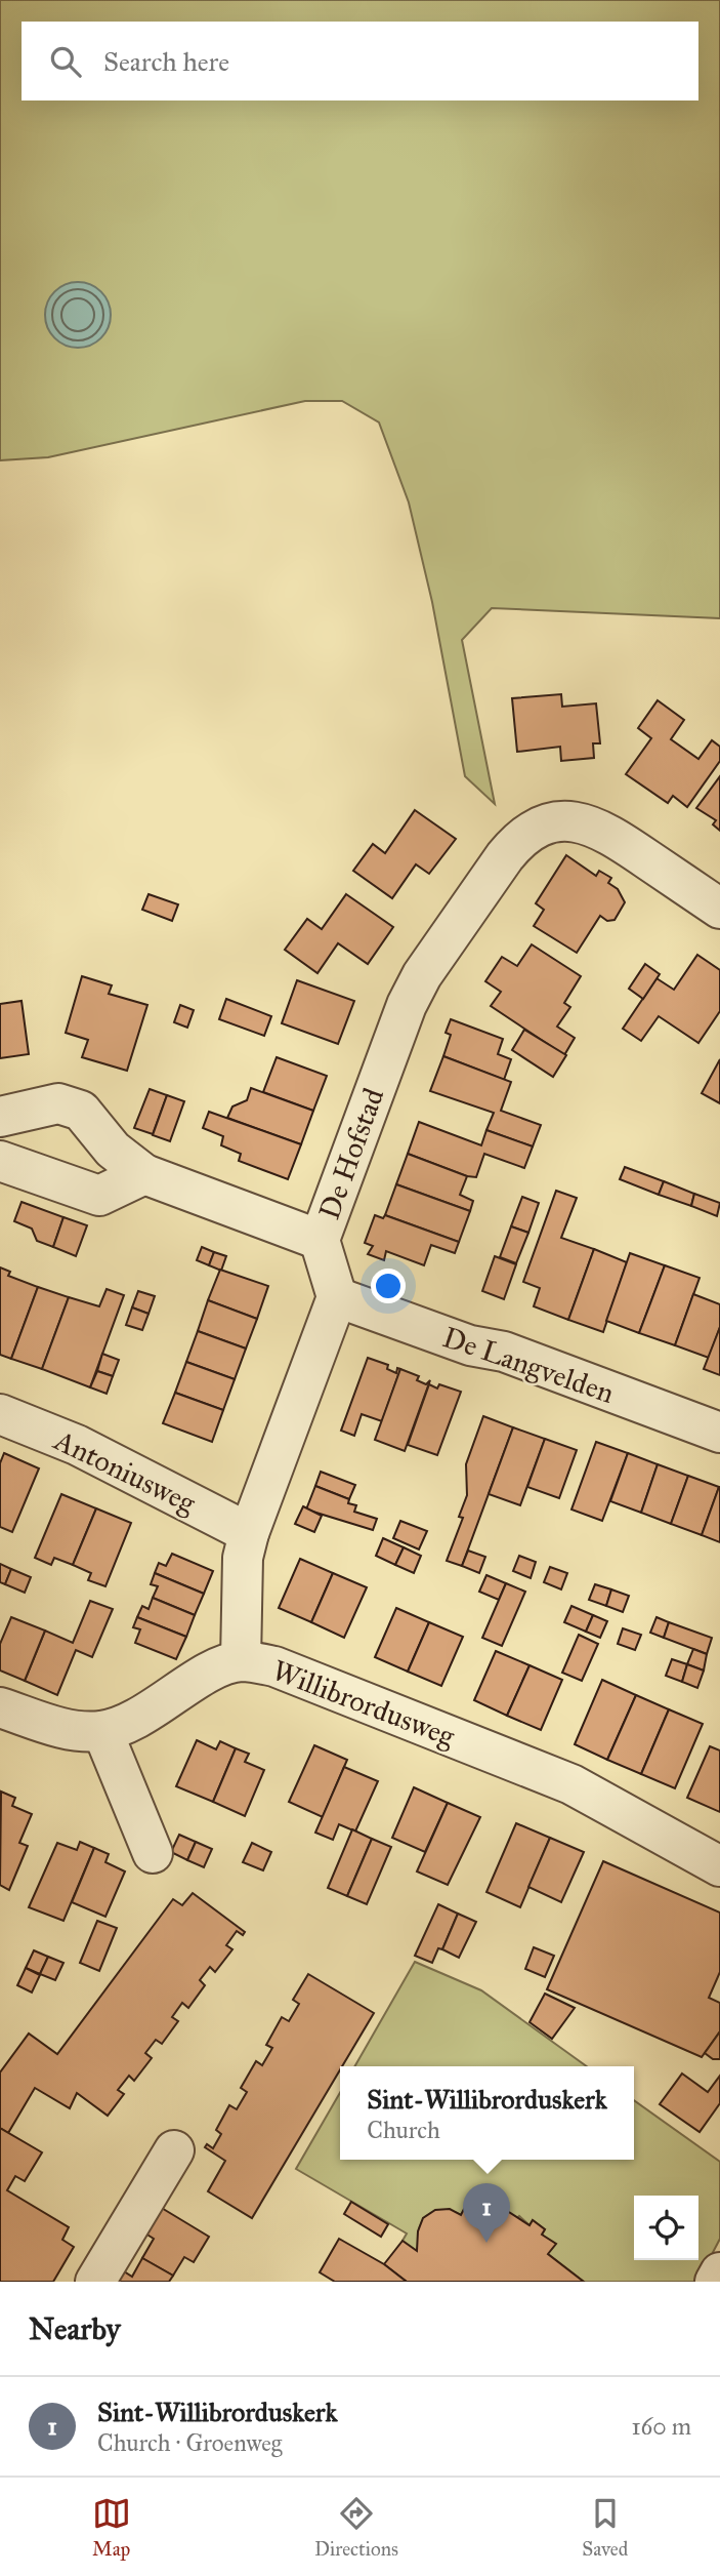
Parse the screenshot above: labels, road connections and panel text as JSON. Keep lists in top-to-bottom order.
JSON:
{
  "streets": {
    "street": [
      "De Hofstad",
      "De Langvelden",
      "Antoniusweg",
      "Willibrordusweg"
    ]
  },
  "crossings": [
    ["De Hofstad", "De Langvelden"]
  ],
  "page": {
    "search": "Search here",
    "popup": ["Sint-Willibrorduskerk", "Church"],
    "pins": "1",
    "heading": "Nearby",
    "list": [
      {
        "mark": "1",
        "name": "Sint-Willibrorduskerk",
        "note": "Church · Groenweg",
        "value": "160 m"
      }
    ],
    "nav": ["Map", "Directions", "Saved"]
  }
}
